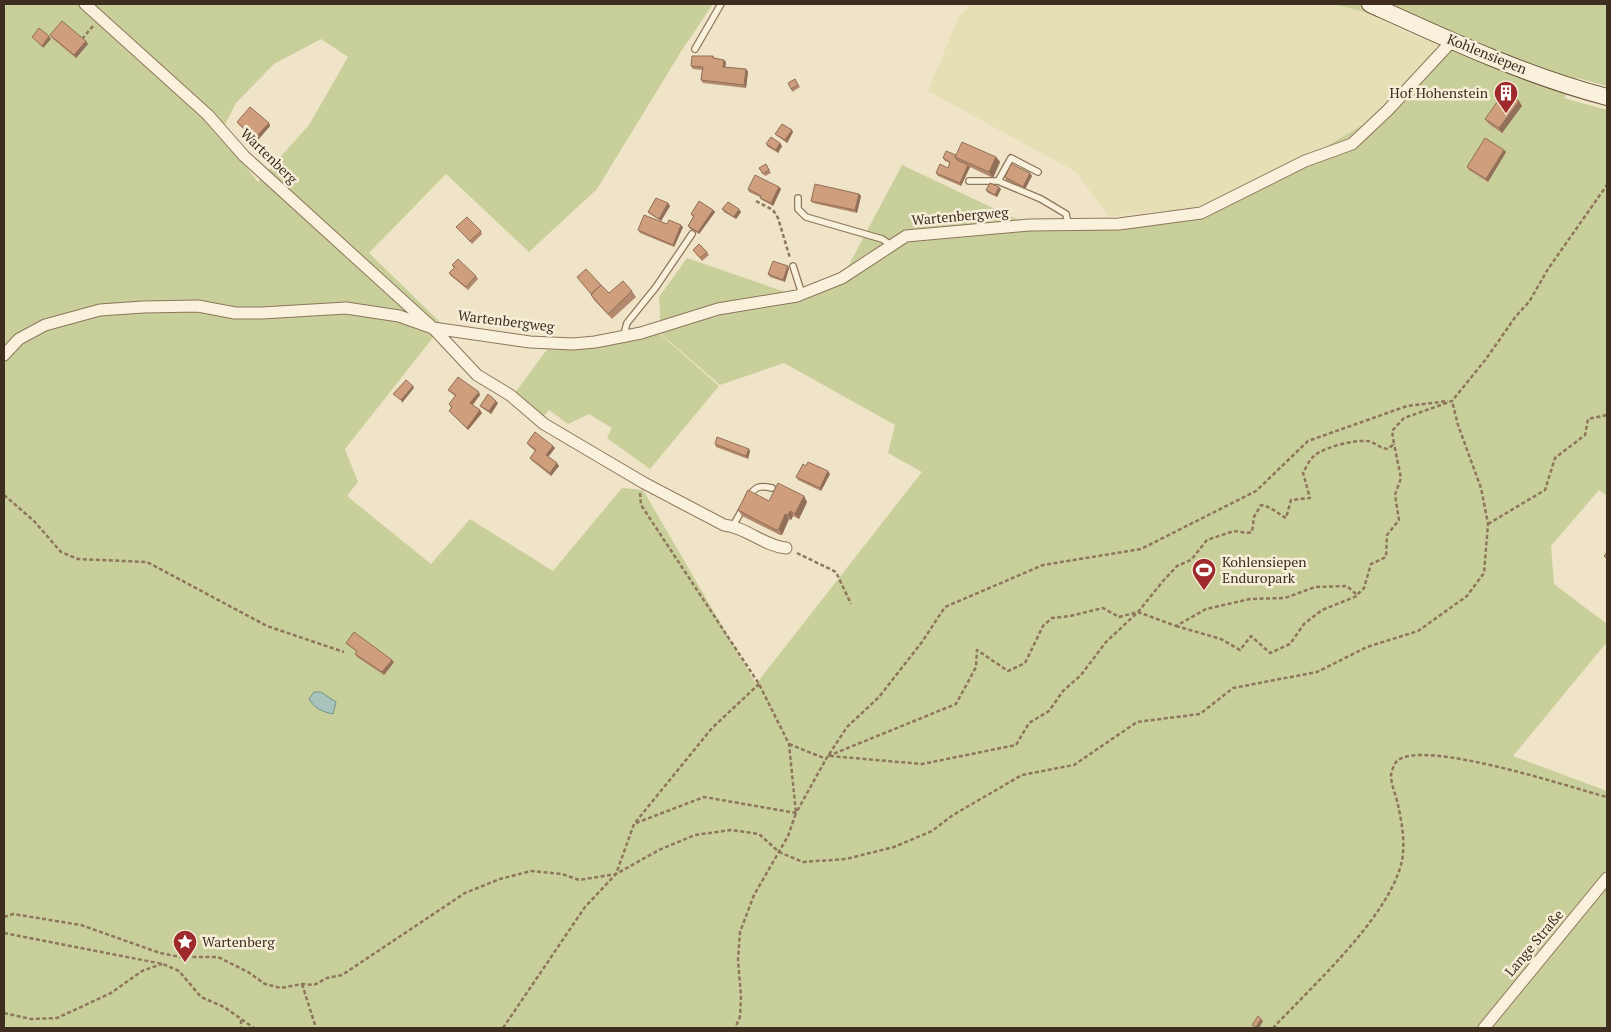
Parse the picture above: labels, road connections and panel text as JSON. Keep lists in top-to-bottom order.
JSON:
{
  "streets": {
    "street": [
      "Kohlensiepen",
      "Wartenberg",
      "Wartenbergweg",
      "Lange Straße"
    ]
  },
  "crossings": [
    ["Kohlensiepen", "Wartenbergweg"],
    ["Wartenberg", "Wartenbergweg"]
  ],
  "places": {
    "building": ["Hof Hohenstein"],
    "sports": ["Kohlensiepen Enduropark"],
    "place": ["Wartenberg"]
  }
}
